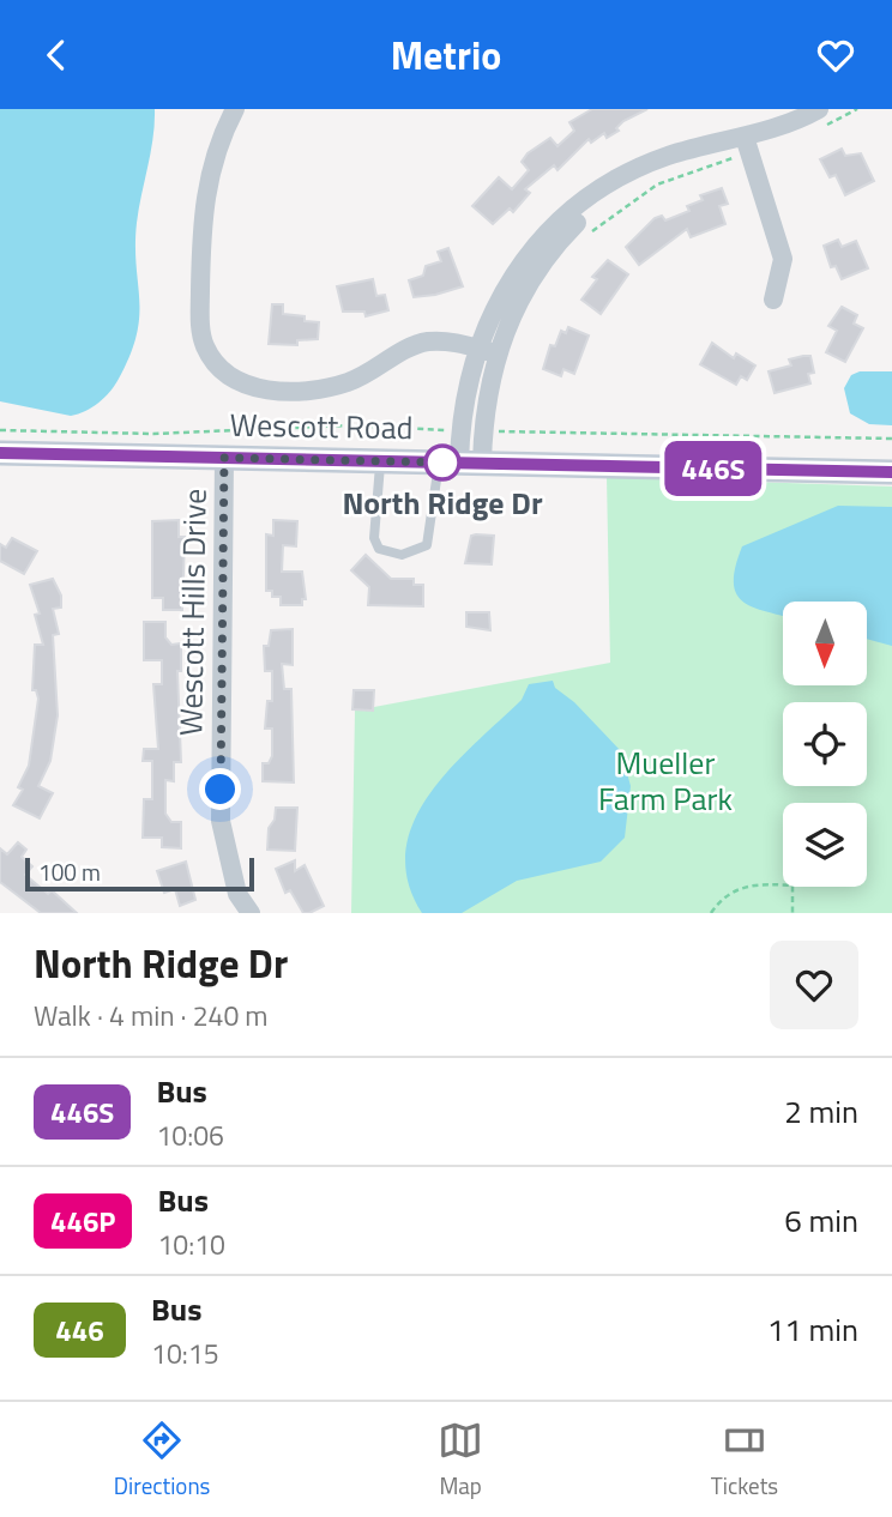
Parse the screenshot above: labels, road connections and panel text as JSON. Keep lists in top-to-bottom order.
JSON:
{
  "streets": {
    "street": ["Wescott Road", "Wescott Hills Drive"]
  },
  "crossings": [
    ["Wescott Road", "Wescott Hills Drive"]
  ],
  "parks": ["Mueller Farm Park"],
  "places": ["North Ridge Dr"],
  "lines": ["bus line 446S"],
  "scale_bar": "100 m",
  "north": "bottom",
  "page": {
    "header": "Metrio",
    "on_map": "446S",
    "scale": "100 m",
    "heading": ["North Ridge Dr", "Walk · 4 min · 240 m"],
    "list": [
      {
        "mark": "446S",
        "name": "Bus",
        "note": "10:06",
        "value": "2 min"
      },
      {
        "mark": "446P",
        "name": "Bus",
        "note": "10:10",
        "value": "6 min"
      },
      {
        "mark": "446",
        "name": "Bus",
        "note": "10:15",
        "value": "11 min"
      }
    ],
    "tabs": ["Directions", "Map", "Tickets"]
  }
}
